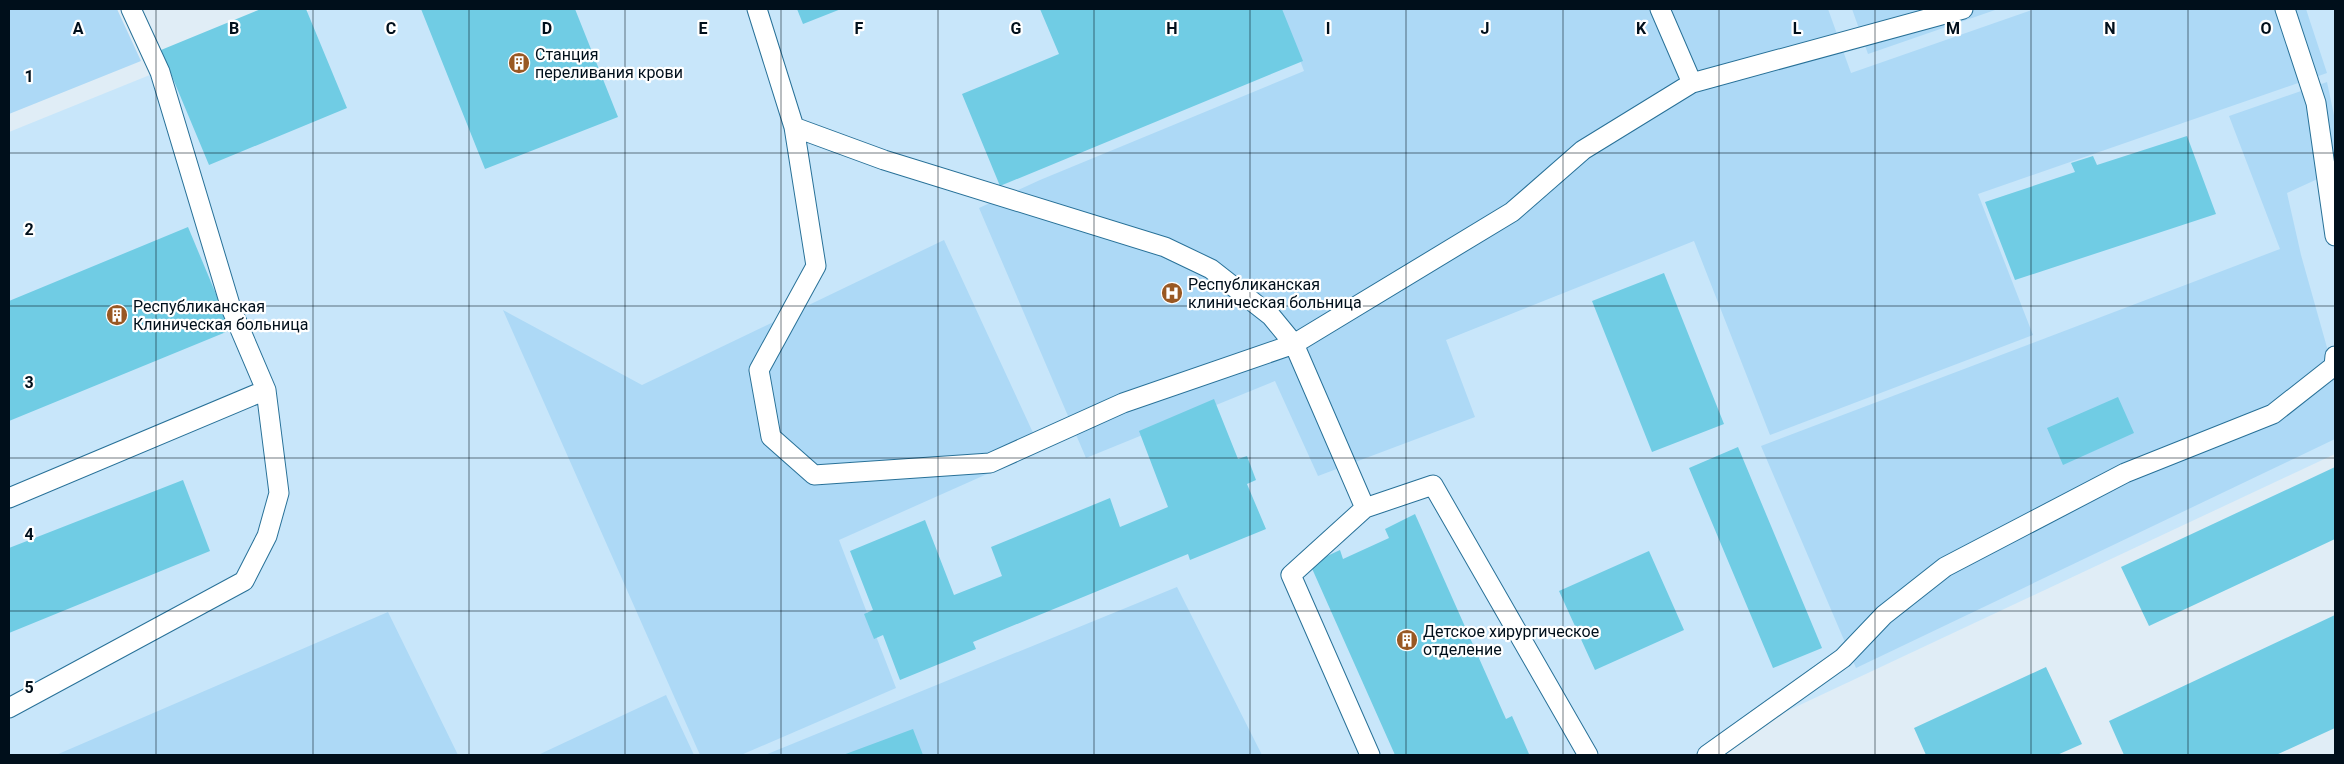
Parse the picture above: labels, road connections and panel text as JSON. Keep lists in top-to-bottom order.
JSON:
{
  "places": {
    "building": ["Станция переливания крови", "Республиканская Клиническая больница", "Детское хирургическое отделение"],
    "hospital": ["Республиканская клиническая больница"]
  },
  "grid": {
    "columns": [
      "A",
      "B",
      "C",
      "D",
      "E",
      "F",
      "G",
      "H",
      "I",
      "J",
      "K",
      "L",
      "M",
      "N",
      "O"
    ],
    "rows": [
      "1",
      "2",
      "3",
      "4",
      "5"
    ]
  }
}
